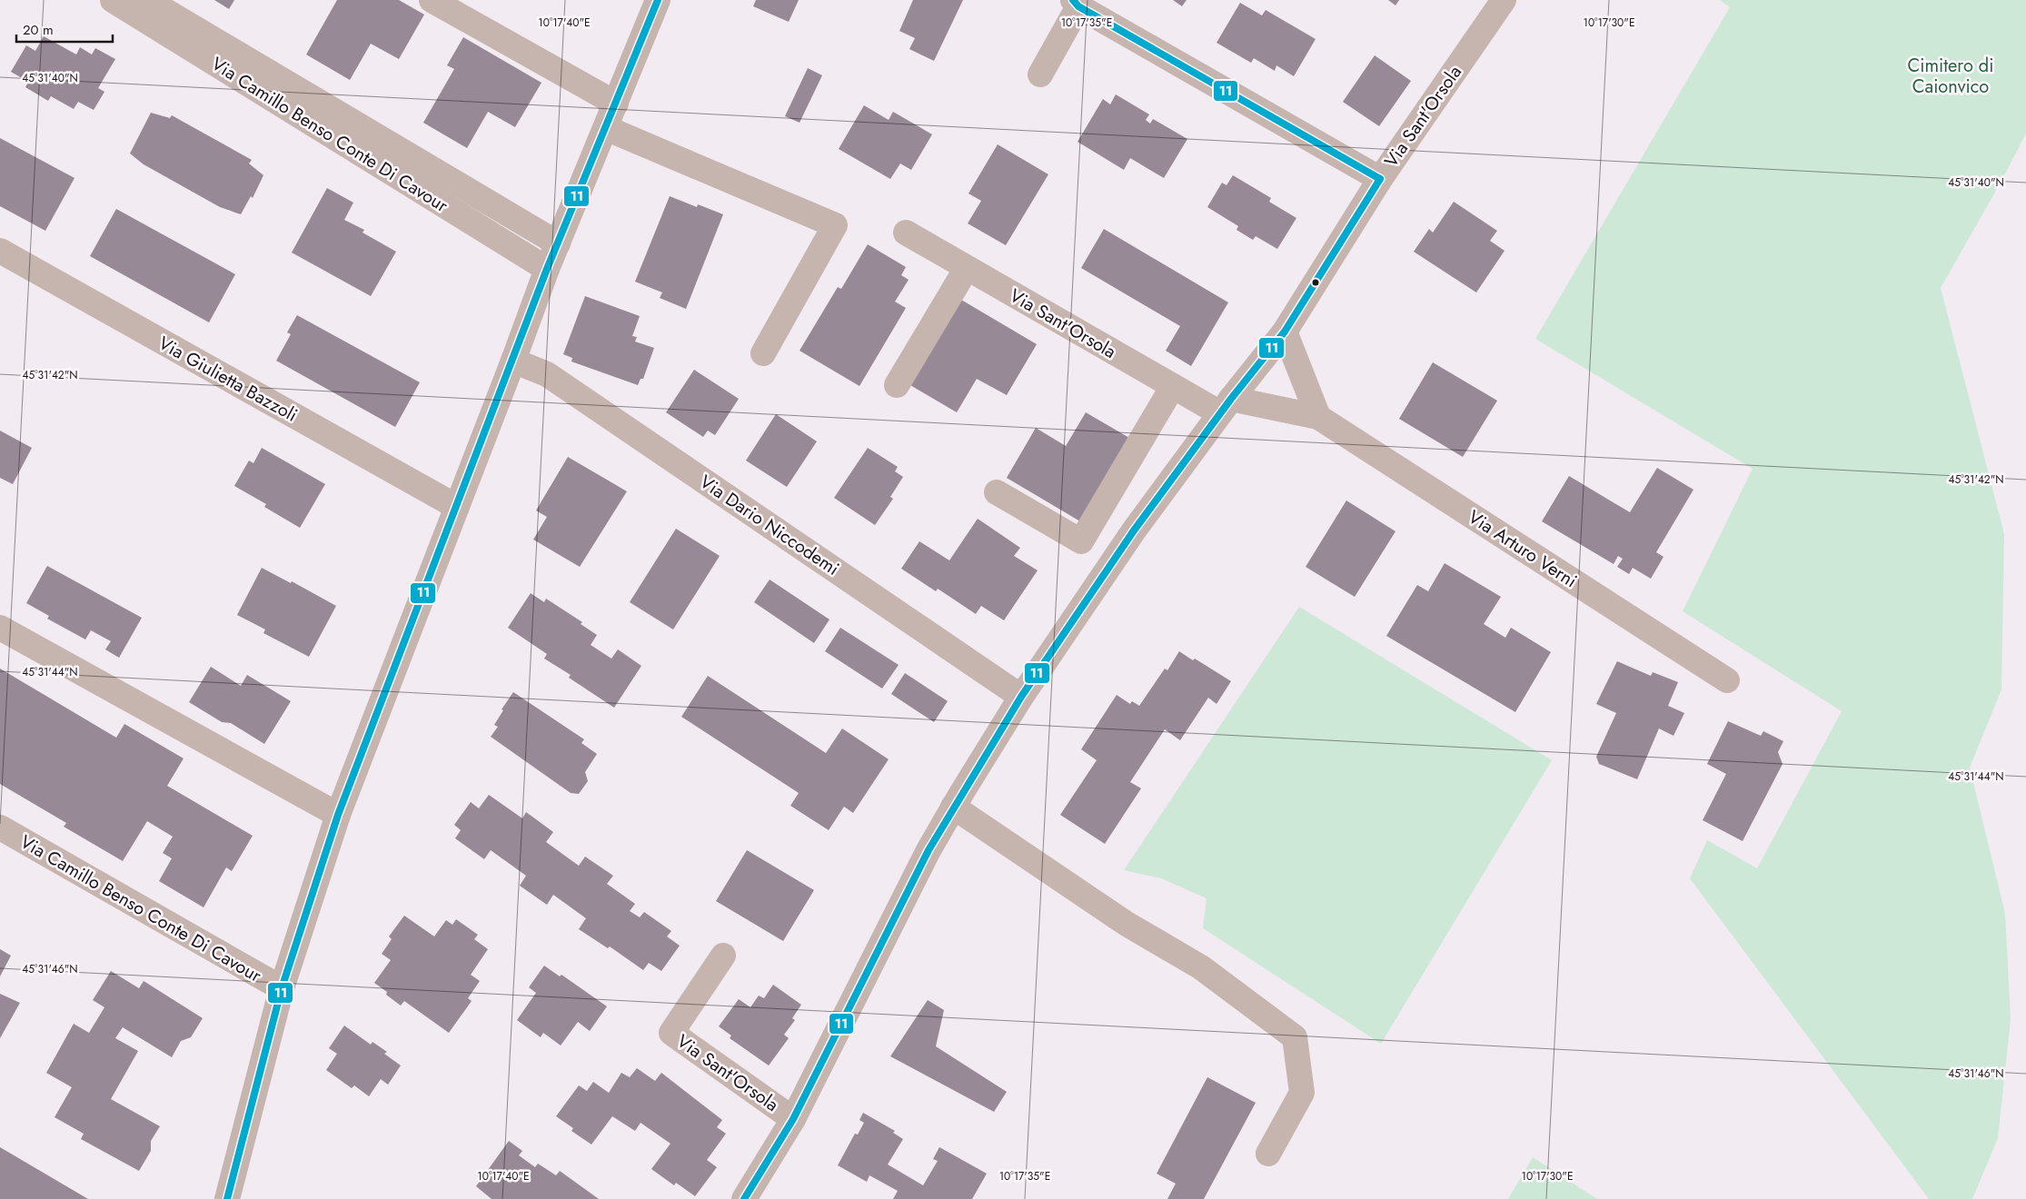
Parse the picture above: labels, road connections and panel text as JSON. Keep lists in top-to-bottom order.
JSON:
{
  "streets": {
    "street": [
      "Via Sant'Orsola",
      "Via Camillo Benso Conte Di Cavour",
      "Via Giulietta Bazzoli",
      "Via Dario Niccodemi",
      "Via Arturo Verni"
    ]
  },
  "crossings": [
    ["Via Sant'Orsola", "Via Dario Niccodemi"],
    ["Via Sant'Orsola", "Via Arturo Verni"],
    ["Via Camillo Benso Conte Di Cavour", "Via Giulietta Bazzoli"],
    ["Via Camillo Benso Conte Di Cavour", "Via Dario Niccodemi"]
  ],
  "parks": ["Cimitero di Caionvico"],
  "lines": ["transit line 11"],
  "scale_bar": "20 m",
  "coordinates": [
    "10°17'40\"E",
    "10°17'35\"E",
    "10°17'30\"E",
    "45°31'40\"N",
    "45°31'42\"N",
    "45°31'44\"N",
    "45°31'46\"N"
  ]
}
